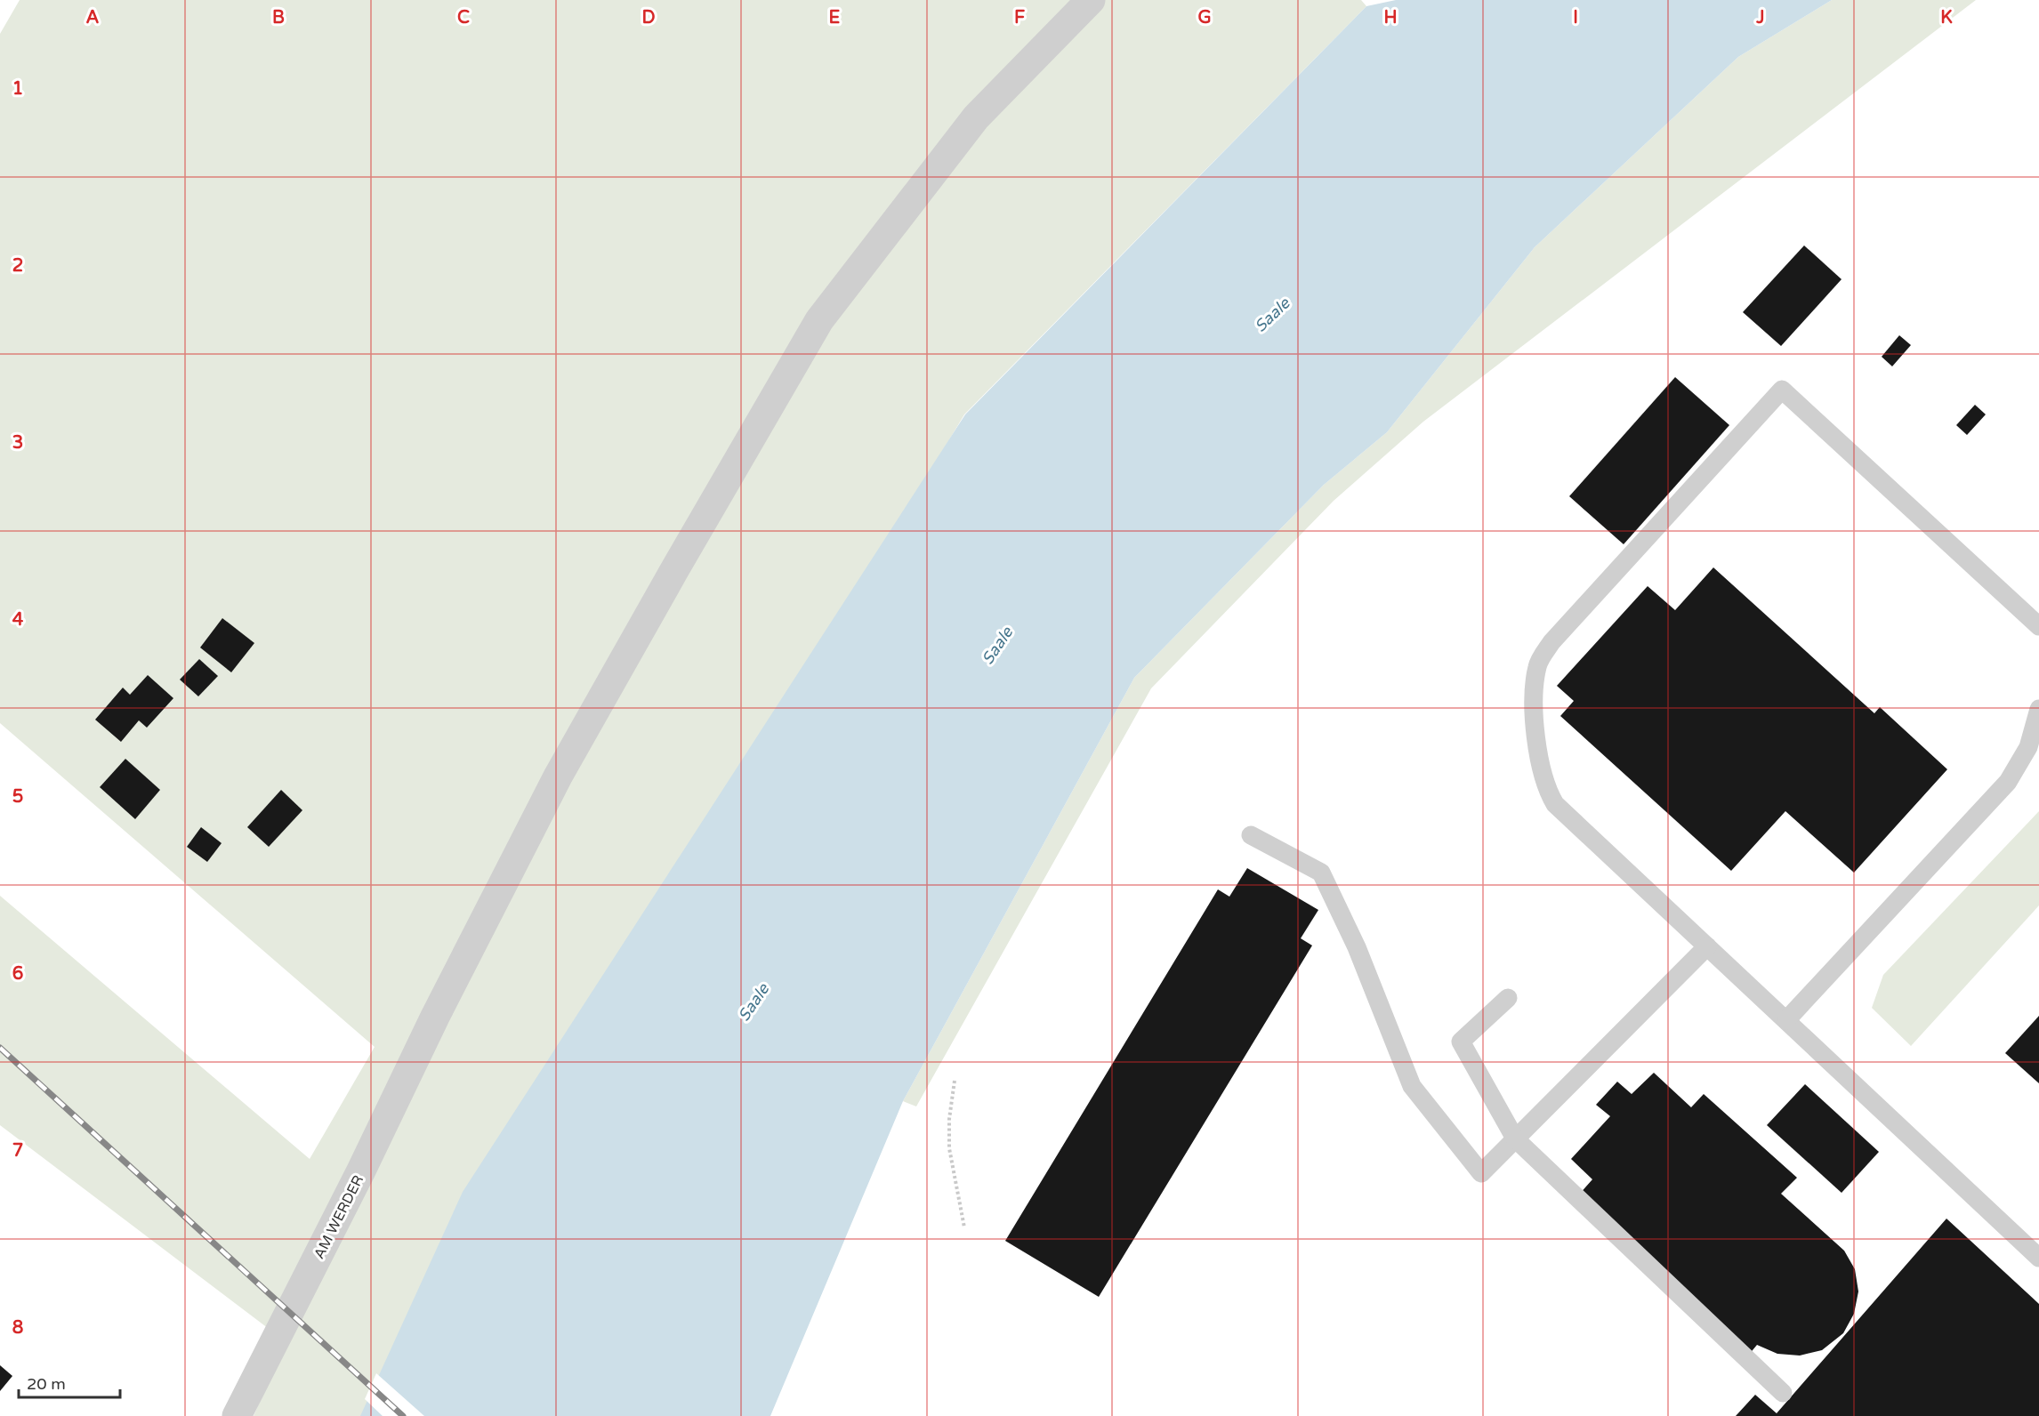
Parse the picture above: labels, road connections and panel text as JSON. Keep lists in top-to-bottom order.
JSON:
{
  "streets": {
    "street": ["AM WERDER"]
  },
  "water": ["Saale"],
  "scale_bar": "20 m",
  "grid": {
    "columns": [
      "A",
      "B",
      "C",
      "D",
      "E",
      "F",
      "G",
      "H",
      "I",
      "J",
      "K"
    ],
    "rows": [
      "1",
      "2",
      "3",
      "4",
      "5",
      "6",
      "7",
      "8"
    ]
  }
}
